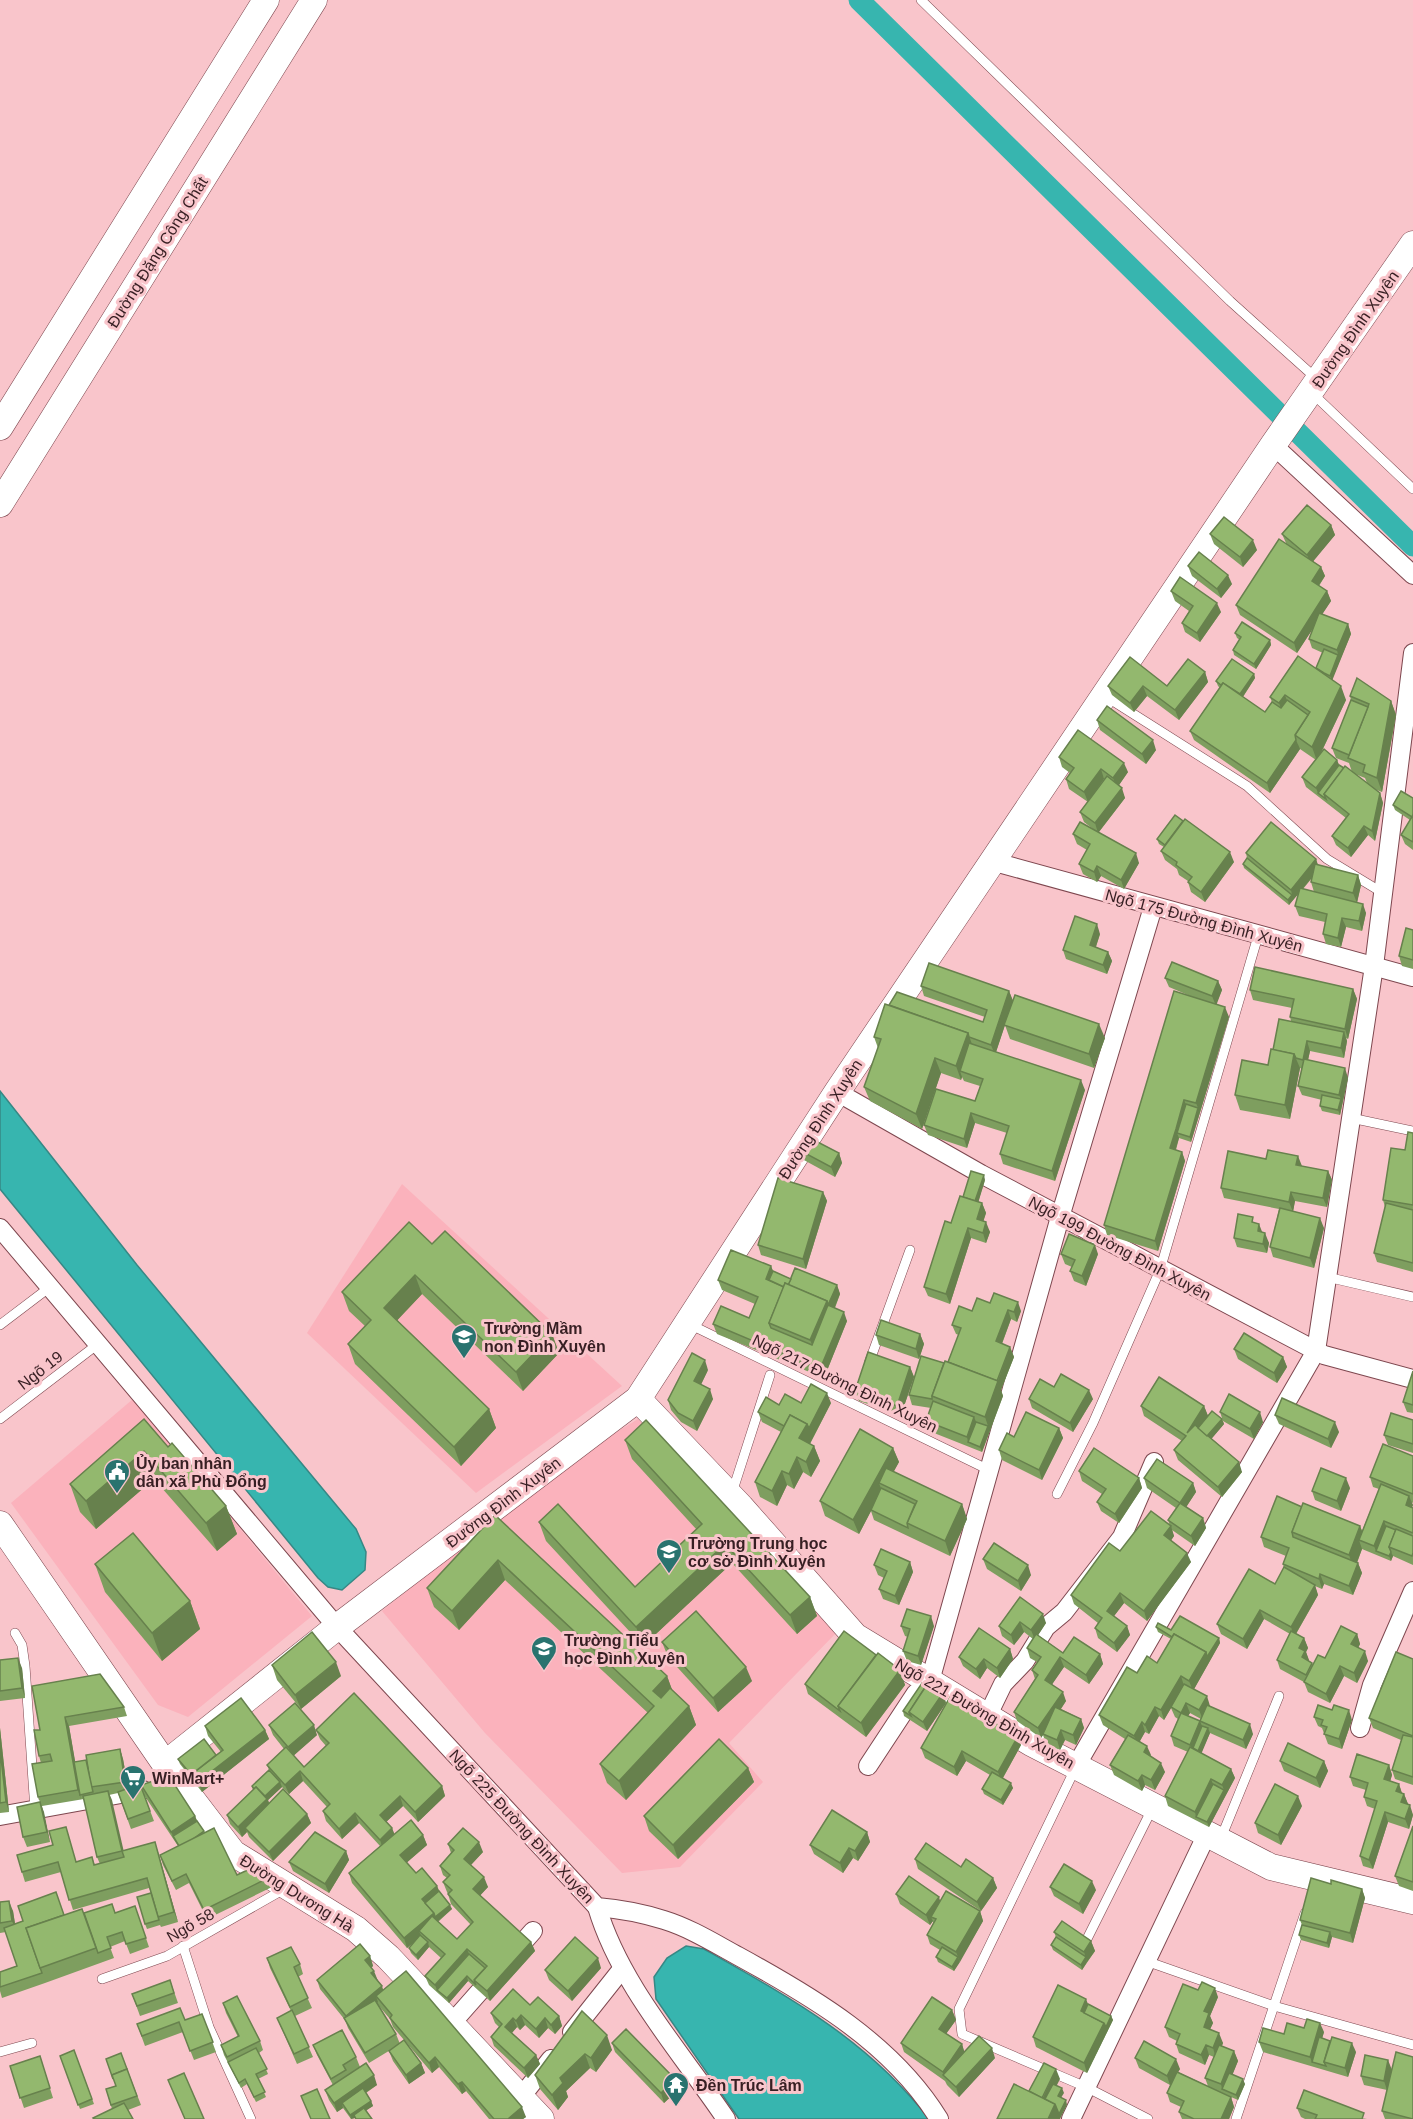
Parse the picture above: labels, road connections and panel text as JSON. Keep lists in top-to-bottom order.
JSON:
{
  "streets": {
    "street": [
      "Đường Đặng Công Chất",
      "Đường Đình Xuyên",
      "Ngõ 175 Đường Đình Xuyên",
      "Ngõ 199 Đường Đình Xuyên",
      "Ngõ 221 Đường Đình Xuyên",
      "Ngõ 225 Đường Đình Xuyên",
      "Đường Dương Hà"
    ],
    "lane": ["Ngõ 19", "Ngõ 217 Đường Đình Xuyên", "Ngõ 58"]
  },
  "crossings": [
    ["Đường Đình Xuyên", "Ngõ 175 Đường Đình Xuyên"],
    ["Đường Đình Xuyên", "Ngõ 199 Đường Đình Xuyên"],
    ["Đường Đình Xuyên", "Ngõ 217 Đường Đình Xuyên"],
    ["Đường Đình Xuyên", "Ngõ 221 Đường Đình Xuyên"],
    ["Đường Đình Xuyên", "Ngõ 225 Đường Đình Xuyên"],
    ["Đường Đình Xuyên", "Đường Dương Hà"],
    ["Ngõ 19", "Ngõ 225 Đường Đình Xuyên"],
    ["Đường Dương Hà", "Ngõ 58"]
  ],
  "places": {
    "school or university": ["Trường Mầm non Đình Xuyên", "Trường Trung học cơ sở Đình Xuyên", "Trường Tiểu học Đình Xuyên"],
    "public building": ["Ủy ban nhân dân xã Phù Đổng"],
    "supermarket": ["WinMart+"],
    "temple": ["Đền Trúc Lâm"]
  }
}
